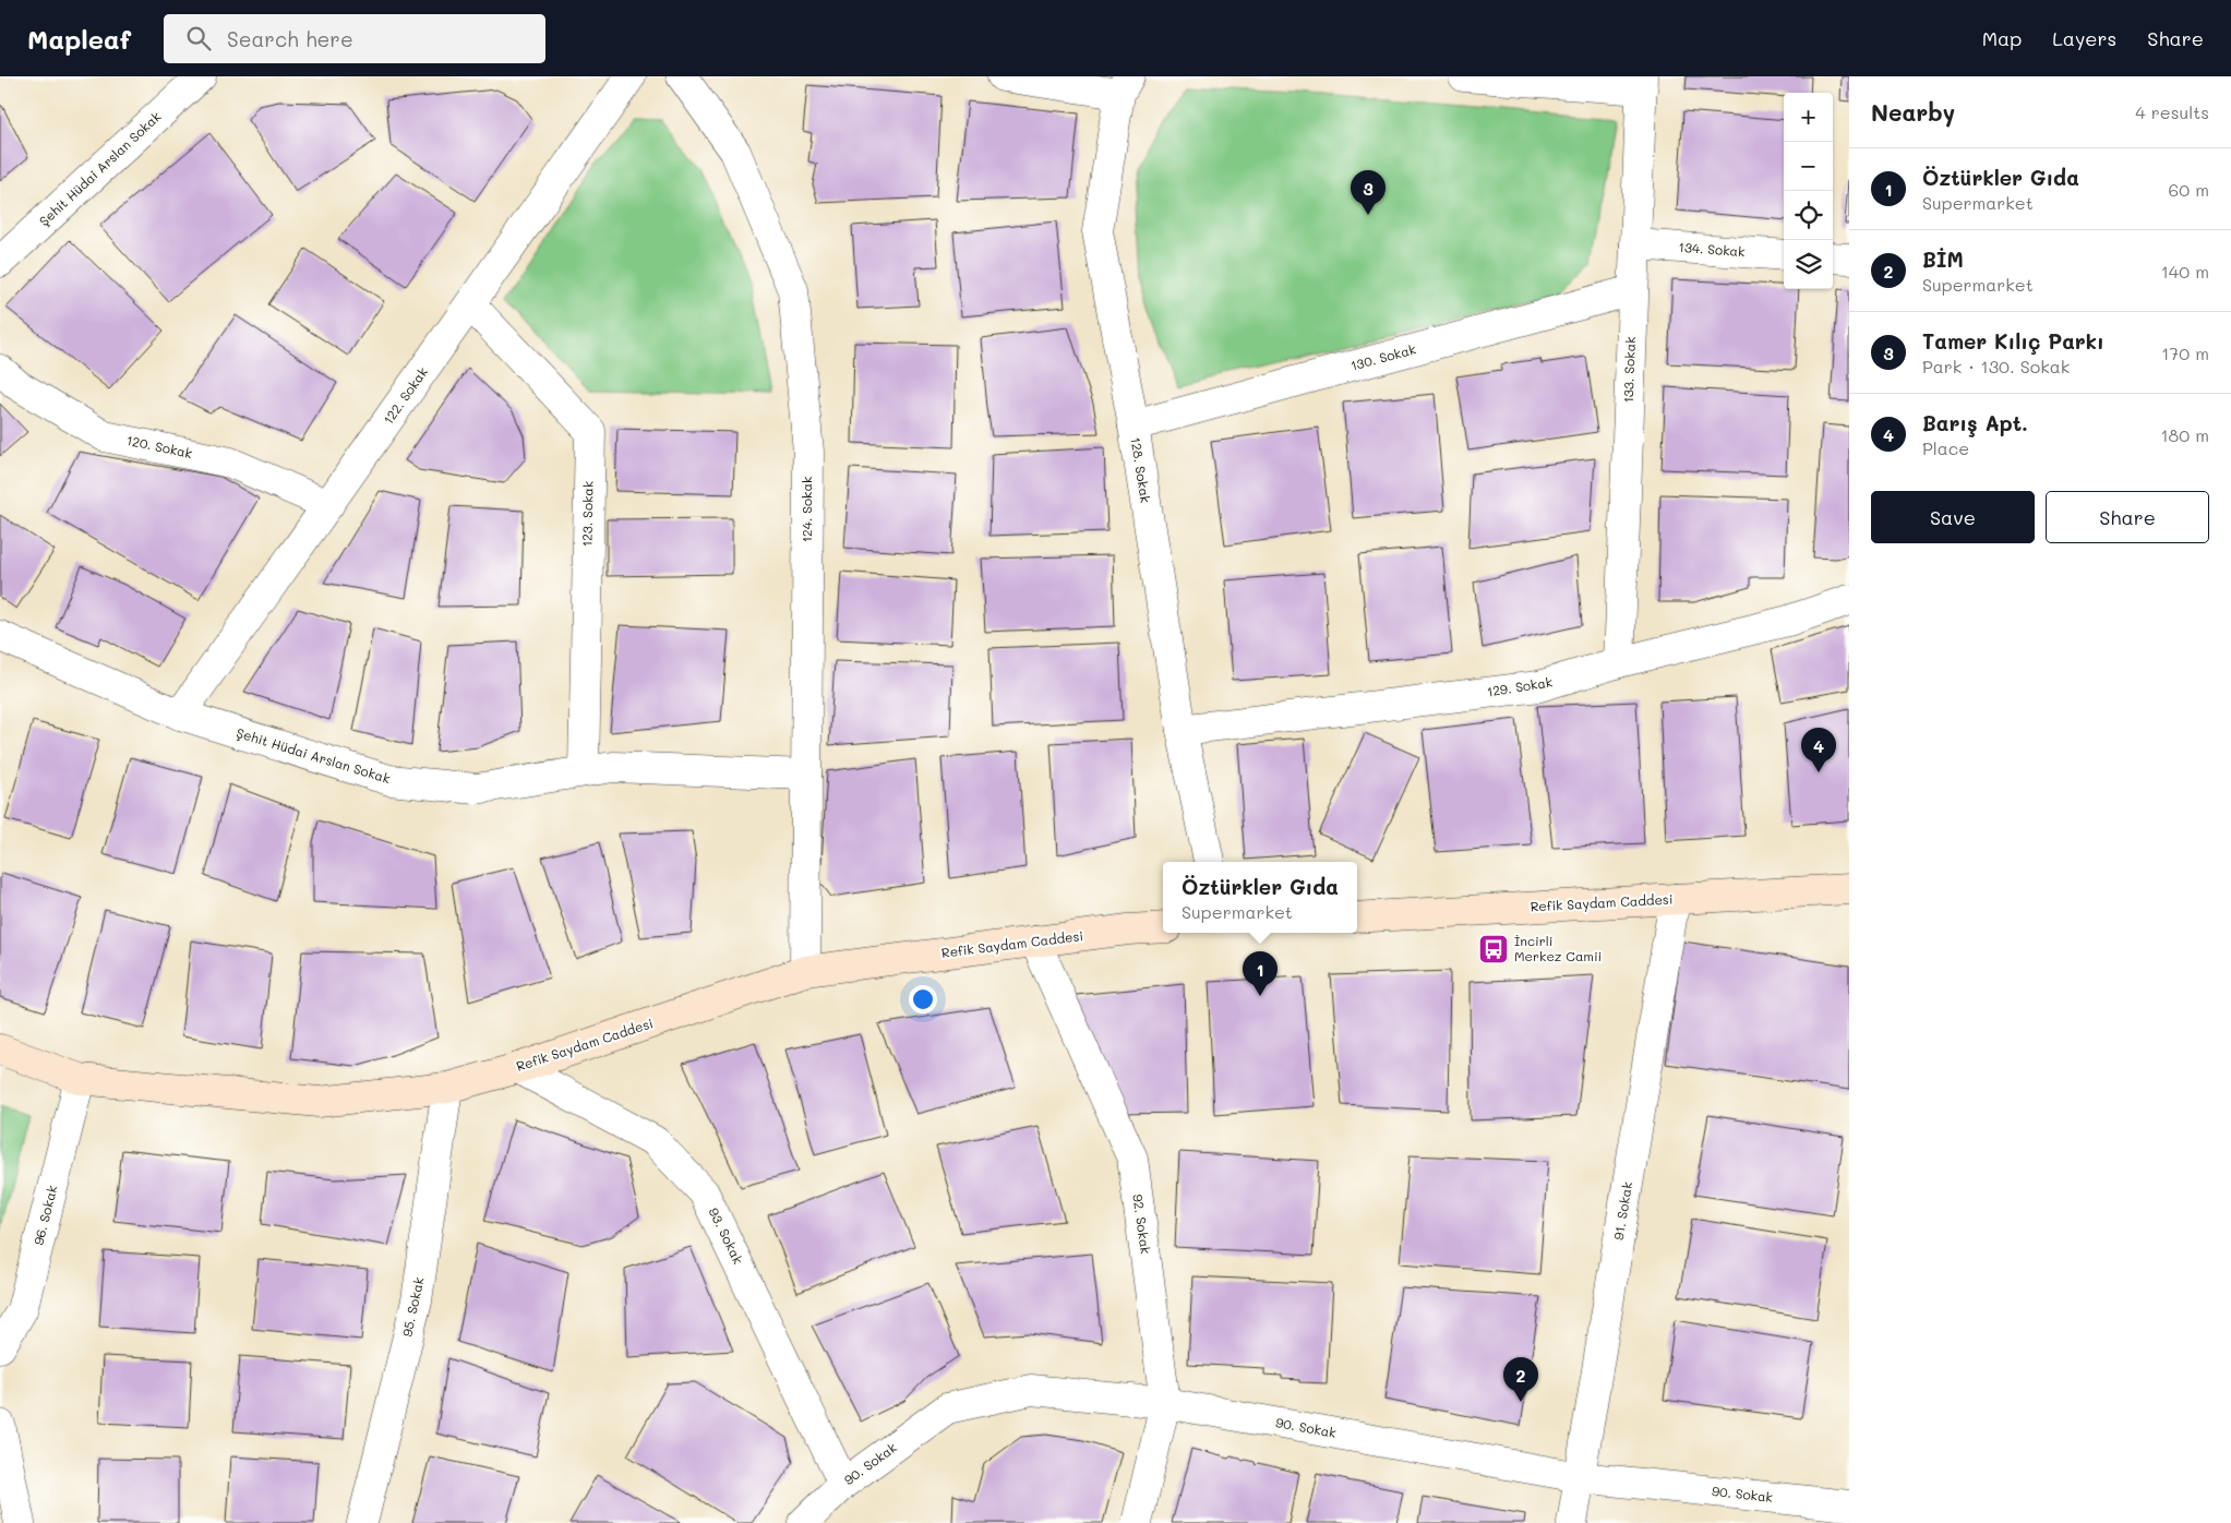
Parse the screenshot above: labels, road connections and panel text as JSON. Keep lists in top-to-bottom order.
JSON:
{
  "streets": {
    "street": [
      "Şehit Hüdai Arslan Sokak",
      "134. Sokak",
      "130. Sokak",
      "133. Sokak",
      "122. Sokak",
      "120. Sokak",
      "128. Sokak",
      "124. Sokak",
      "123. Sokak",
      "129. Sokak",
      "Refik Saydam Caddesi",
      "91. Sokak",
      "96. Sokak",
      "92. Sokak",
      "93. Sokak",
      "95. Sokak",
      "90. Sokak"
    ]
  },
  "crossings": [
    ["Şehit Hüdai Arslan Sokak", "122. Sokak"],
    ["Şehit Hüdai Arslan Sokak", "124. Sokak"],
    ["Şehit Hüdai Arslan Sokak", "123. Sokak"],
    ["134. Sokak", "133. Sokak"],
    ["130. Sokak", "133. Sokak"],
    ["130. Sokak", "128. Sokak"],
    ["133. Sokak", "129. Sokak"],
    ["122. Sokak", "120. Sokak"],
    ["122. Sokak", "123. Sokak"],
    ["128. Sokak", "129. Sokak"],
    ["124. Sokak", "Refik Saydam Caddesi"],
    ["Refik Saydam Caddesi", "91. Sokak"],
    ["Refik Saydam Caddesi", "96. Sokak"],
    ["Refik Saydam Caddesi", "92. Sokak"],
    ["Refik Saydam Caddesi", "93. Sokak"],
    ["Refik Saydam Caddesi", "95. Sokak"],
    ["91. Sokak", "90. Sokak"],
    ["92. Sokak", "90. Sokak"],
    ["93. Sokak", "90. Sokak"]
  ],
  "places": {
    "bus stop": ["İncirli Merkez Camii"]
  },
  "page": {
    "header": "Mapleaf",
    "search": "Search here",
    "nav": ["Map", "Layers", "Share"],
    "heading": ["Nearby", "4 results"],
    "map_buttons": ["+", "−"],
    "list": [
      {
        "mark": "1",
        "name": "Öztürkler Gıda",
        "note": "Supermarket",
        "value": "60 m"
      },
      {
        "mark": "2",
        "name": "BİM",
        "note": "Supermarket",
        "value": "140 m"
      },
      {
        "mark": "3",
        "name": "Tamer Kılıç Parkı",
        "note": "Park · 130. Sokak",
        "value": "170 m"
      },
      {
        "mark": "4",
        "name": "Barış Apt.",
        "note": "Place",
        "value": "180 m"
      }
    ],
    "pins": [
      "3",
      "4",
      "1",
      "2"
    ],
    "buttons": ["Save", "Share"],
    "popup": ["Öztürkler Gıda", "Supermarket"]
  }
}
